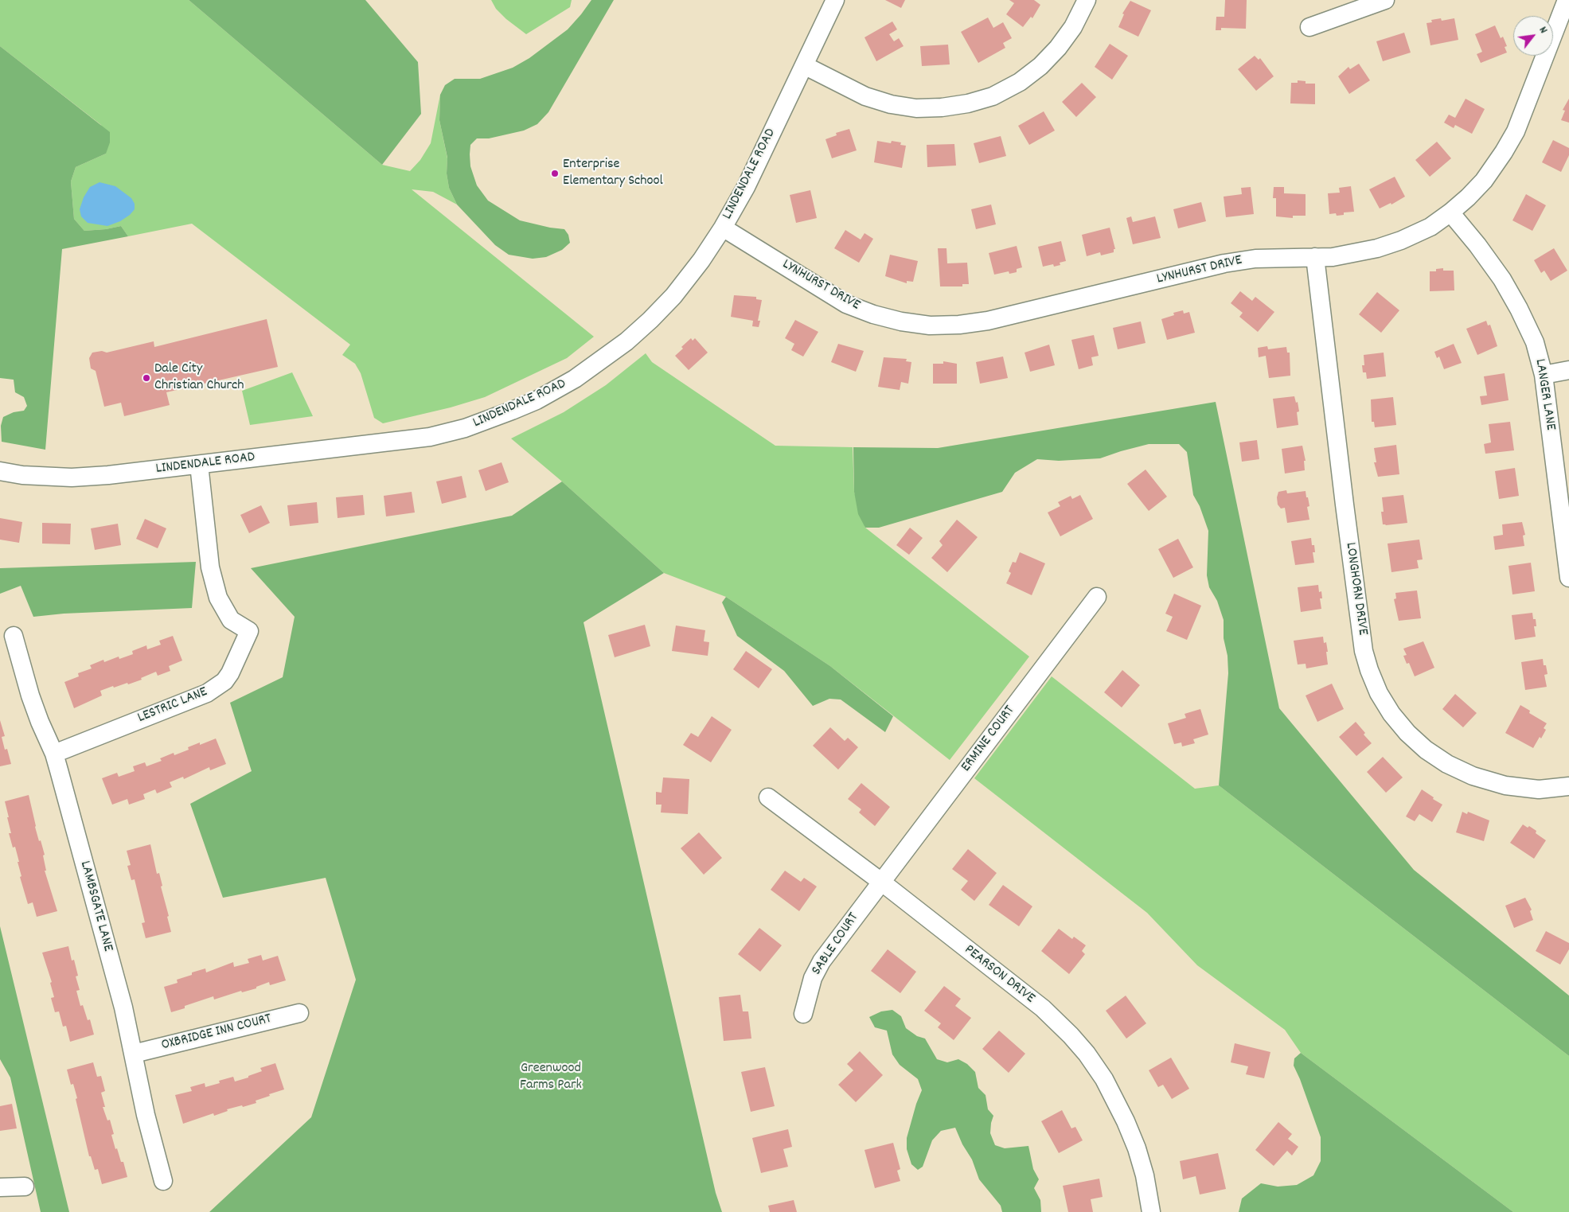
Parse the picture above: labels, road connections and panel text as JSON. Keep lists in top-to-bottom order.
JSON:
{
  "streets": {
    "street": [
      "LINDENDALE ROAD",
      "LYNHURST DRIVE",
      "LANGER LANE",
      "LONGHORN DRIVE",
      "LESTRIC LANE",
      "ERMINE COURT",
      "LAMBSGATE LANE",
      "SABLE COURT",
      "PEARSON DRIVE",
      "OXBRIDGE INN COURT"
    ]
  },
  "crossings": [
    ["LINDENDALE ROAD", "LYNHURST DRIVE"],
    ["LINDENDALE ROAD", "LESTRIC LANE"],
    ["LYNHURST DRIVE", "LANGER LANE"],
    ["LYNHURST DRIVE", "LONGHORN DRIVE"],
    ["LESTRIC LANE", "LAMBSGATE LANE"],
    ["ERMINE COURT", "SABLE COURT"],
    ["ERMINE COURT", "PEARSON DRIVE"],
    ["LAMBSGATE LANE", "OXBRIDGE INN COURT"],
    ["SABLE COURT", "PEARSON DRIVE"]
  ],
  "parks": ["Greenwood Farms Park"],
  "places": ["Enterprise Elementary School", "Dale City Christian Church"],
  "north": "top right"
}
